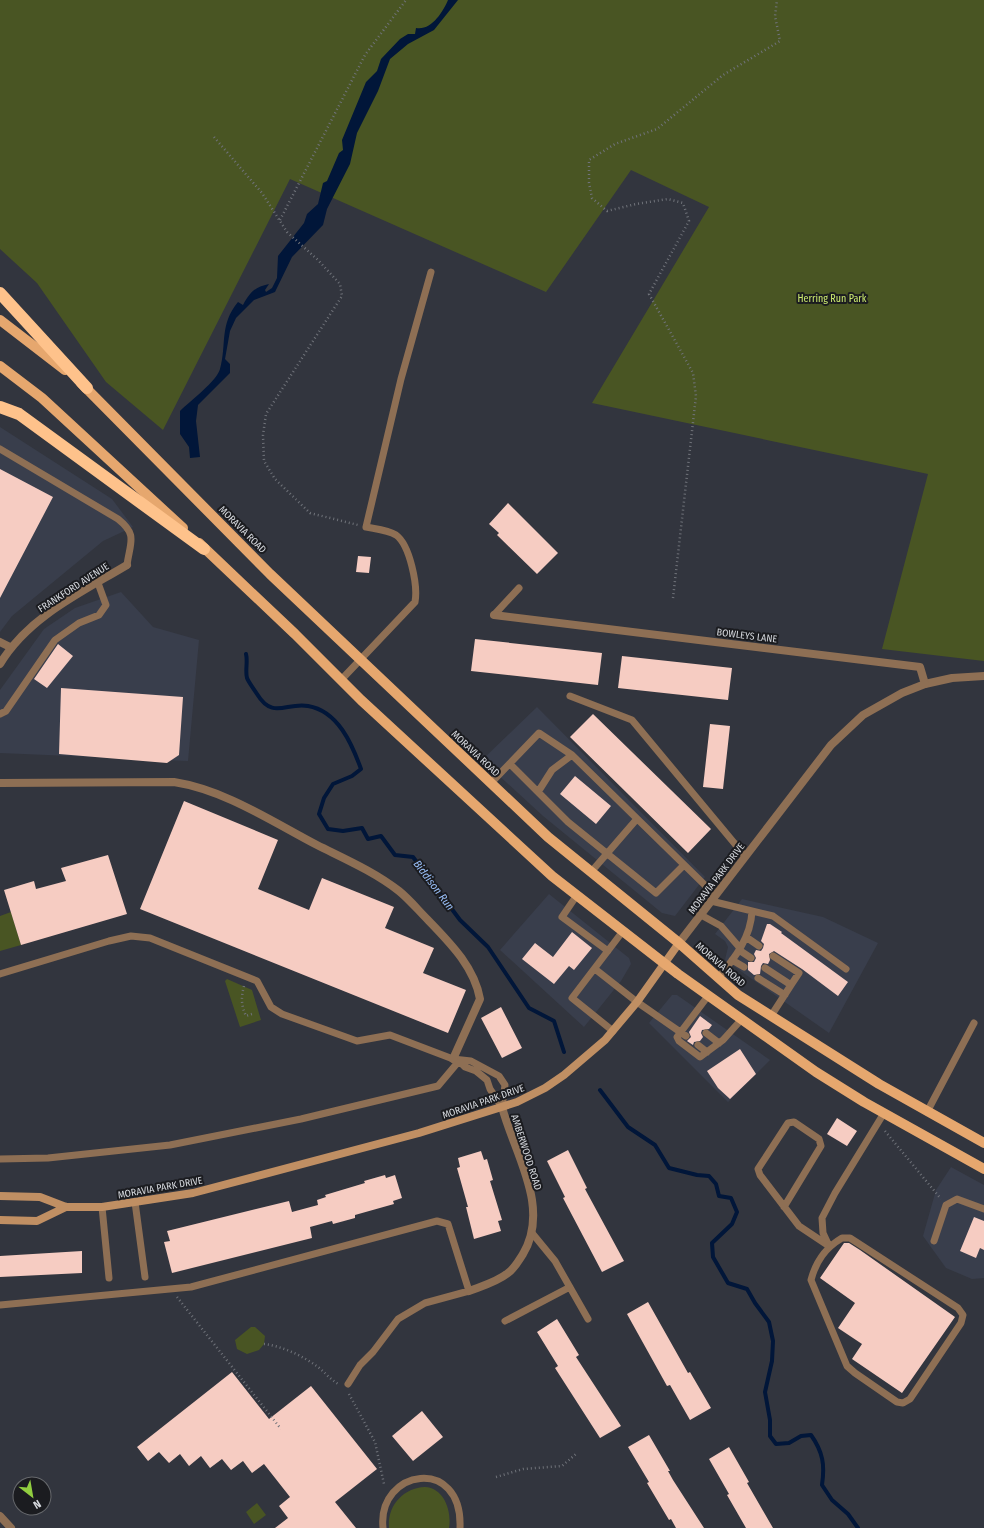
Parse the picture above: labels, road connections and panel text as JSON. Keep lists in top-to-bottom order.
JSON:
{
  "streets": {
    "main road": ["MORAVIA ROAD", "MORAVIA PARK DRIVE"],
    "street": ["FRANKFORD AVENUE", "BOWLEYS LANE", "AMBERWOOD ROAD"]
  },
  "crossings": [
    ["MORAVIA ROAD", "MORAVIA PARK DRIVE"],
    ["BOWLEYS LANE", "MORAVIA PARK DRIVE"],
    ["MORAVIA PARK DRIVE", "AMBERWOOD ROAD"]
  ],
  "water": ["Biddison Run"],
  "parks": ["Herring Run Park"],
  "north": "bottom right"
}
